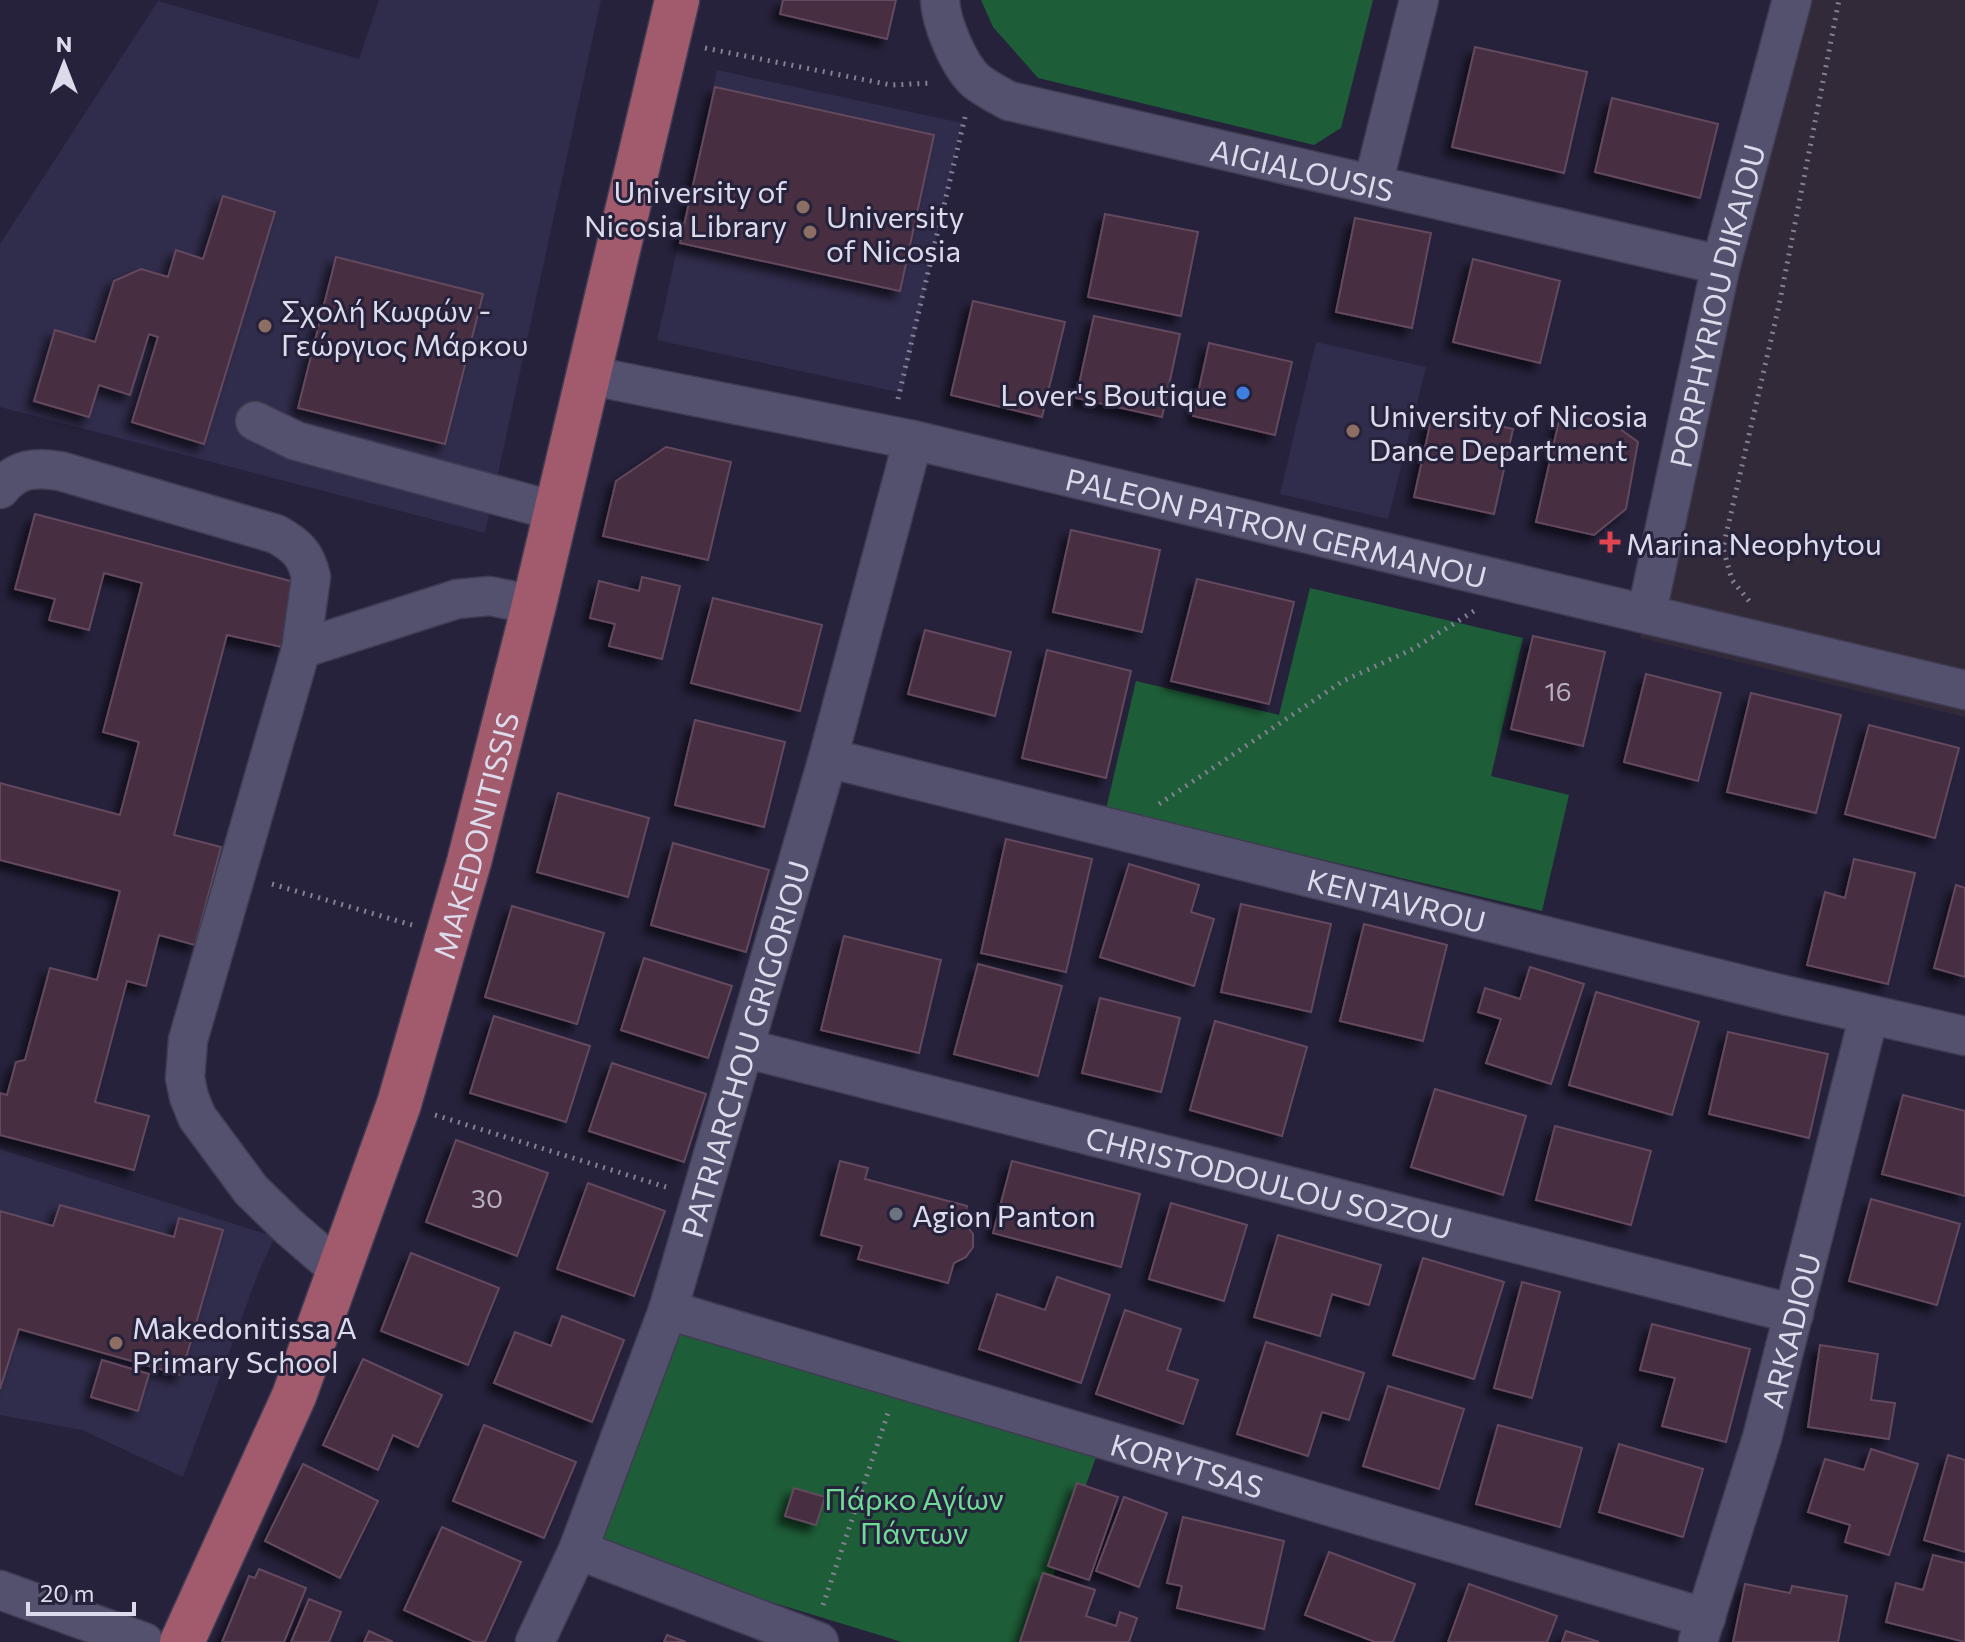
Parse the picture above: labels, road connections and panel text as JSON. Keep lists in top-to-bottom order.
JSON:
{
  "streets": {
    "main road": ["MAKEDONITISSIS"],
    "street": [
      "AIGIALOUSIS",
      "PORPHYRIOU DIKAIOU",
      "PALEON PATRON GERMANOU",
      "KENTAVROU",
      "PATRIARCHOU GRIGORIOU",
      "CHRISTODOULOU SOZOU",
      "ARKADIOU",
      "KORYTSAS"
    ]
  },
  "crossings": [
    ["AIGIALOUSIS", "PORPHYRIOU DIKAIOU"],
    ["PORPHYRIOU DIKAIOU", "PALEON PATRON GERMANOU"],
    ["PALEON PATRON GERMANOU", "MAKEDONITISSIS"],
    ["PALEON PATRON GERMANOU", "PATRIARCHOU GRIGORIOU"],
    ["KENTAVROU", "PATRIARCHOU GRIGORIOU"],
    ["KENTAVROU", "ARKADIOU"],
    ["PATRIARCHOU GRIGORIOU", "CHRISTODOULOU SOZOU"],
    ["PATRIARCHOU GRIGORIOU", "KORYTSAS"],
    ["CHRISTODOULOU SOZOU", "ARKADIOU"],
    ["ARKADIOU", "KORYTSAS"]
  ],
  "parks": ["Πάρκο Αγίων Πάντων"],
  "places": {
    "other": [
      "University of Nicosia Library",
      "University of Nicosia",
      "Σχολή Κωφών - Γεώργιος Μάρκου",
      "Lover's Boutique",
      "University of Nicosia Dance Department",
      "Agion Panton",
      "Makedonitissa A Primary School"
    ],
    "health": ["Marina Neophytou"]
  },
  "house_numbers": ["16", "30"],
  "scale_bar": "20 m",
  "north": "top"
}
